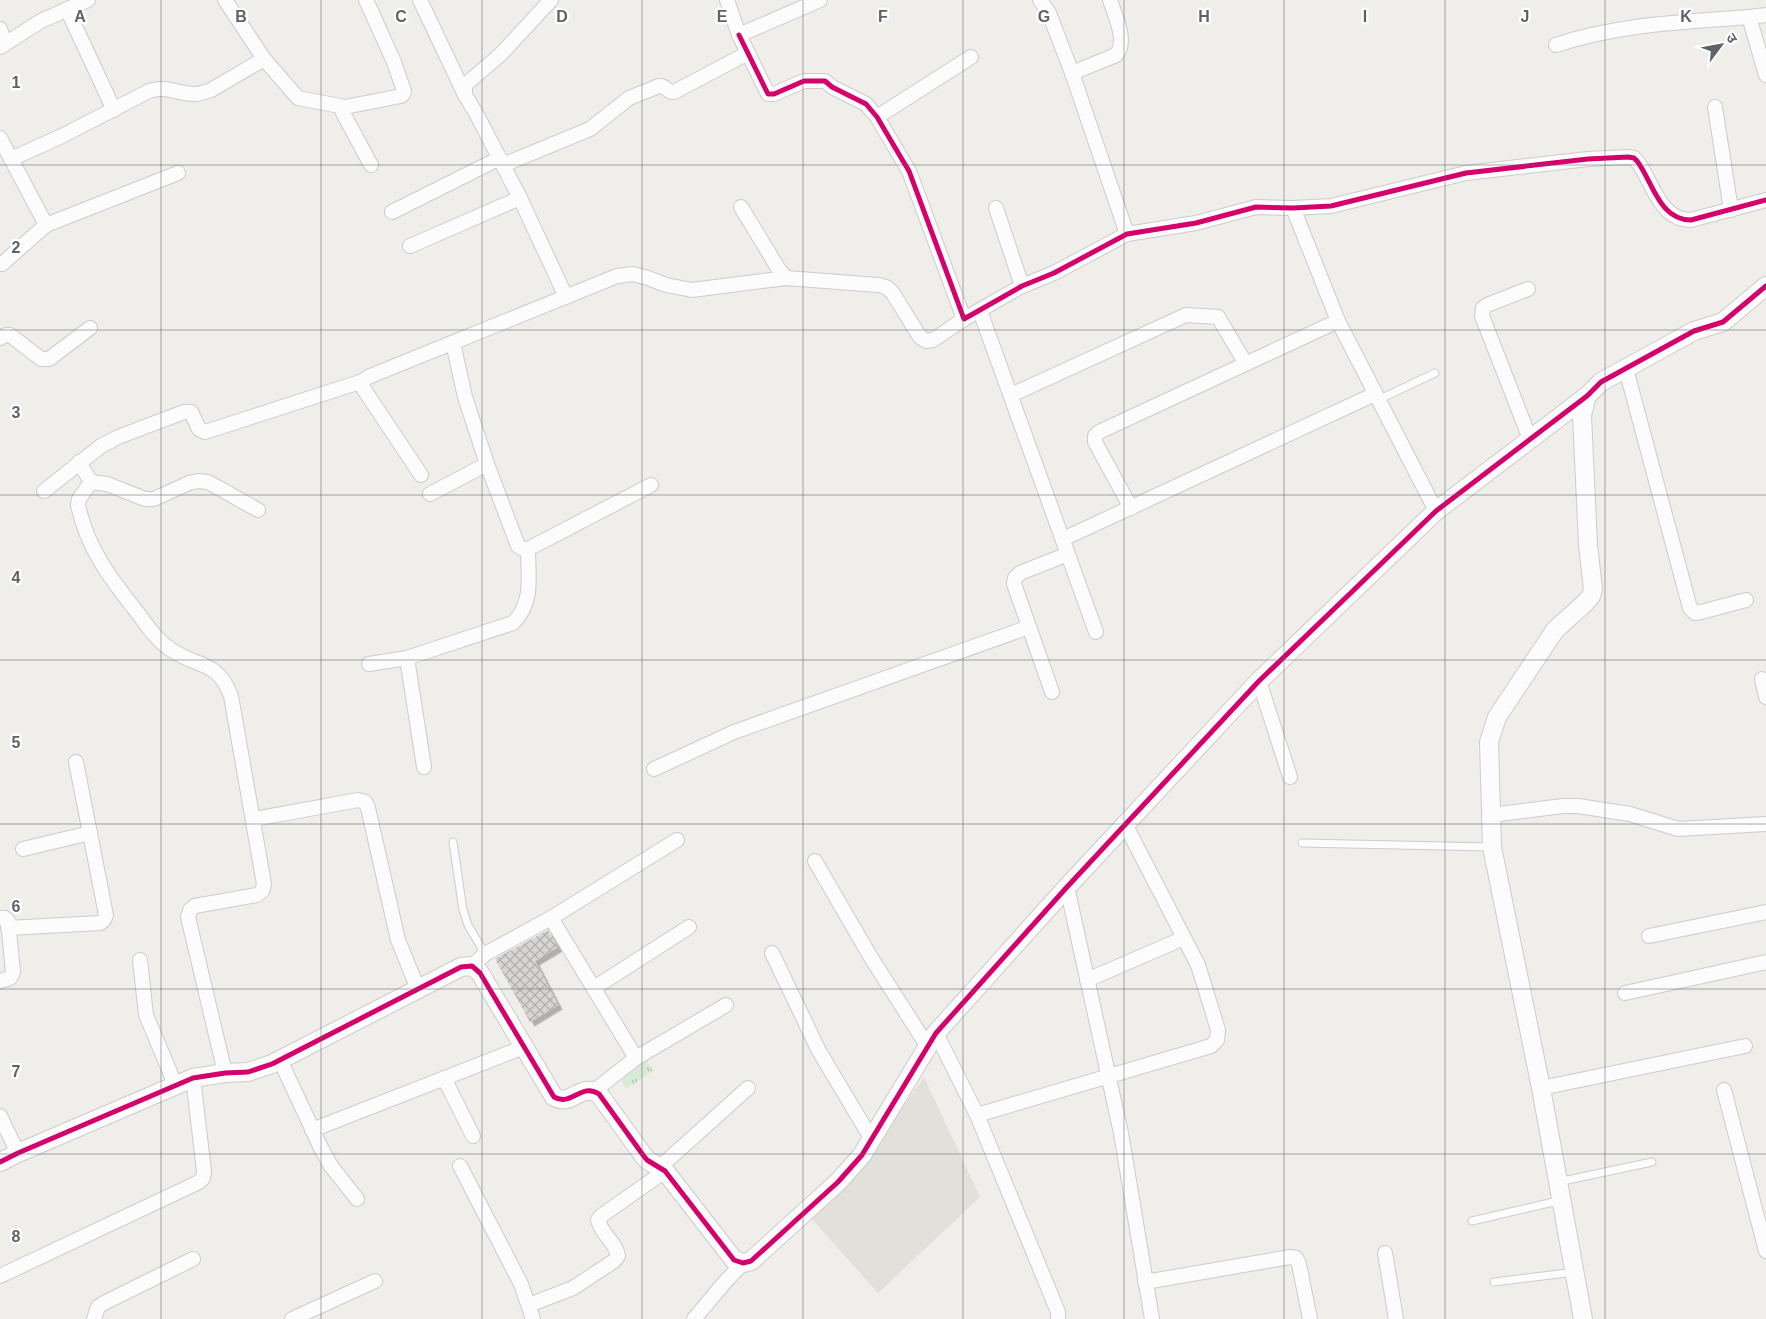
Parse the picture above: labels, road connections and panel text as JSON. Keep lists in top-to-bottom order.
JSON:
{
  "north": "top right",
  "grid": {
    "columns": [
      "A",
      "B",
      "C",
      "D",
      "E",
      "F",
      "G",
      "H",
      "I",
      "J",
      "K"
    ],
    "rows": [
      "1",
      "2",
      "3",
      "4",
      "5",
      "6",
      "7",
      "8"
    ]
  }
}
